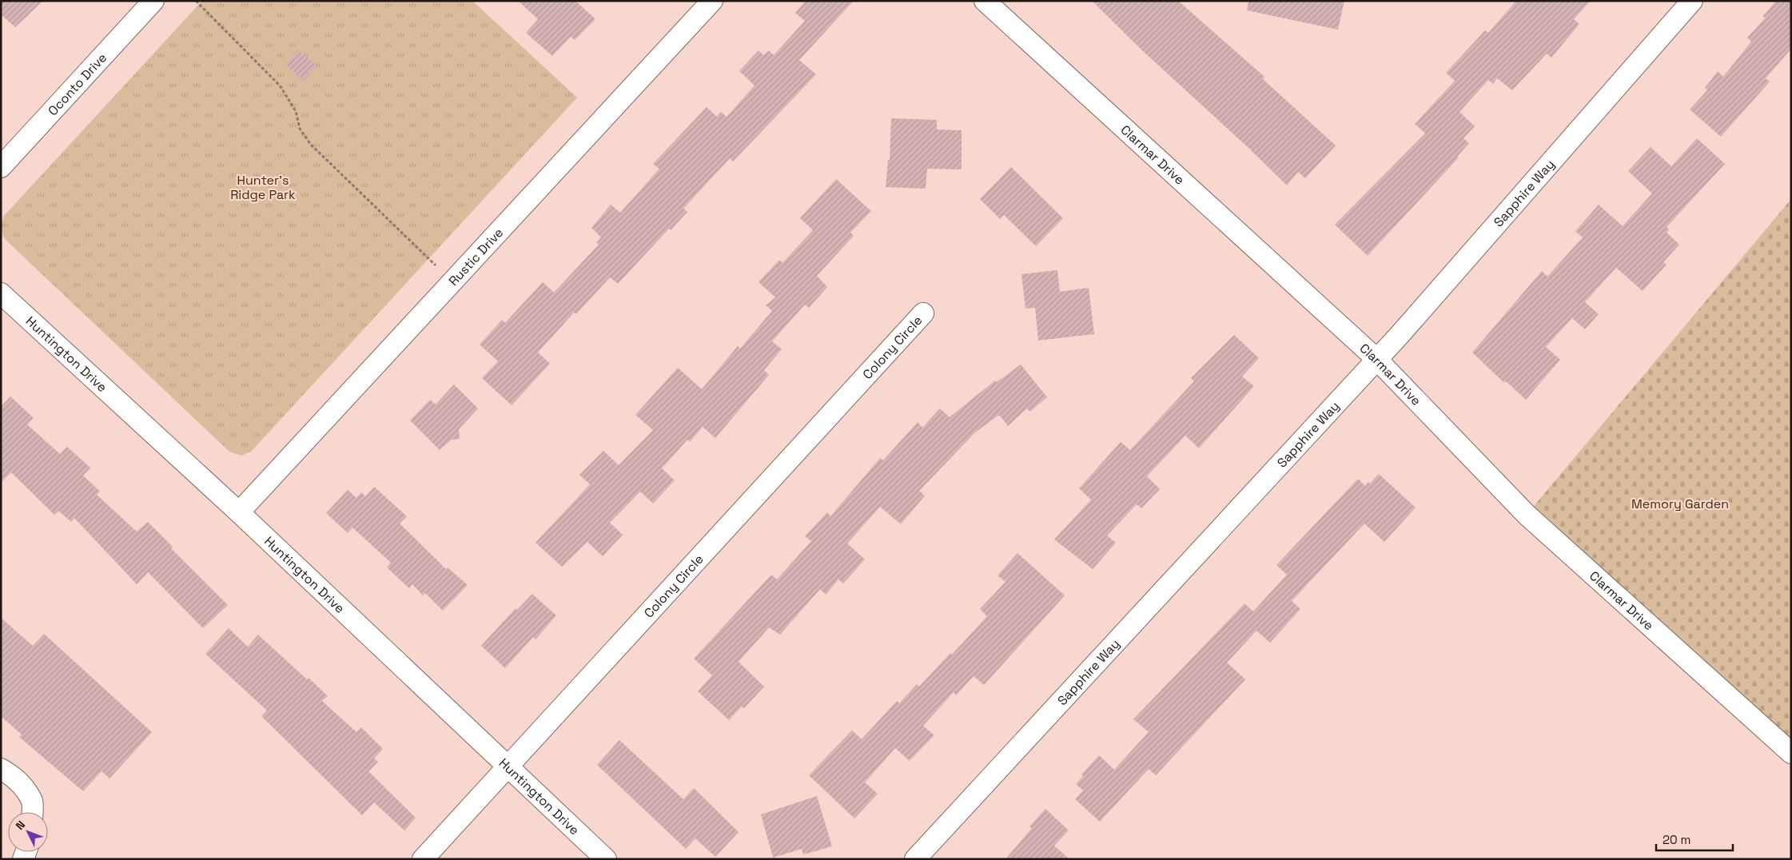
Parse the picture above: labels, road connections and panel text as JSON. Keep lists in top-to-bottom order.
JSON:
{
  "streets": {
    "street": [
      "Oconto Drive",
      "Clarmar Drive",
      "Sapphire Way",
      "Rustic Drive",
      "Colony Circle",
      "Huntington Drive"
    ]
  },
  "crossings": [
    ["Clarmar Drive", "Sapphire Way"],
    ["Rustic Drive", "Huntington Drive"],
    ["Colony Circle", "Huntington Drive"]
  ],
  "parks": ["Hunter's Ridge Park", "Memory Garden"],
  "scale_bar": "20 m",
  "north": "top left"
}
